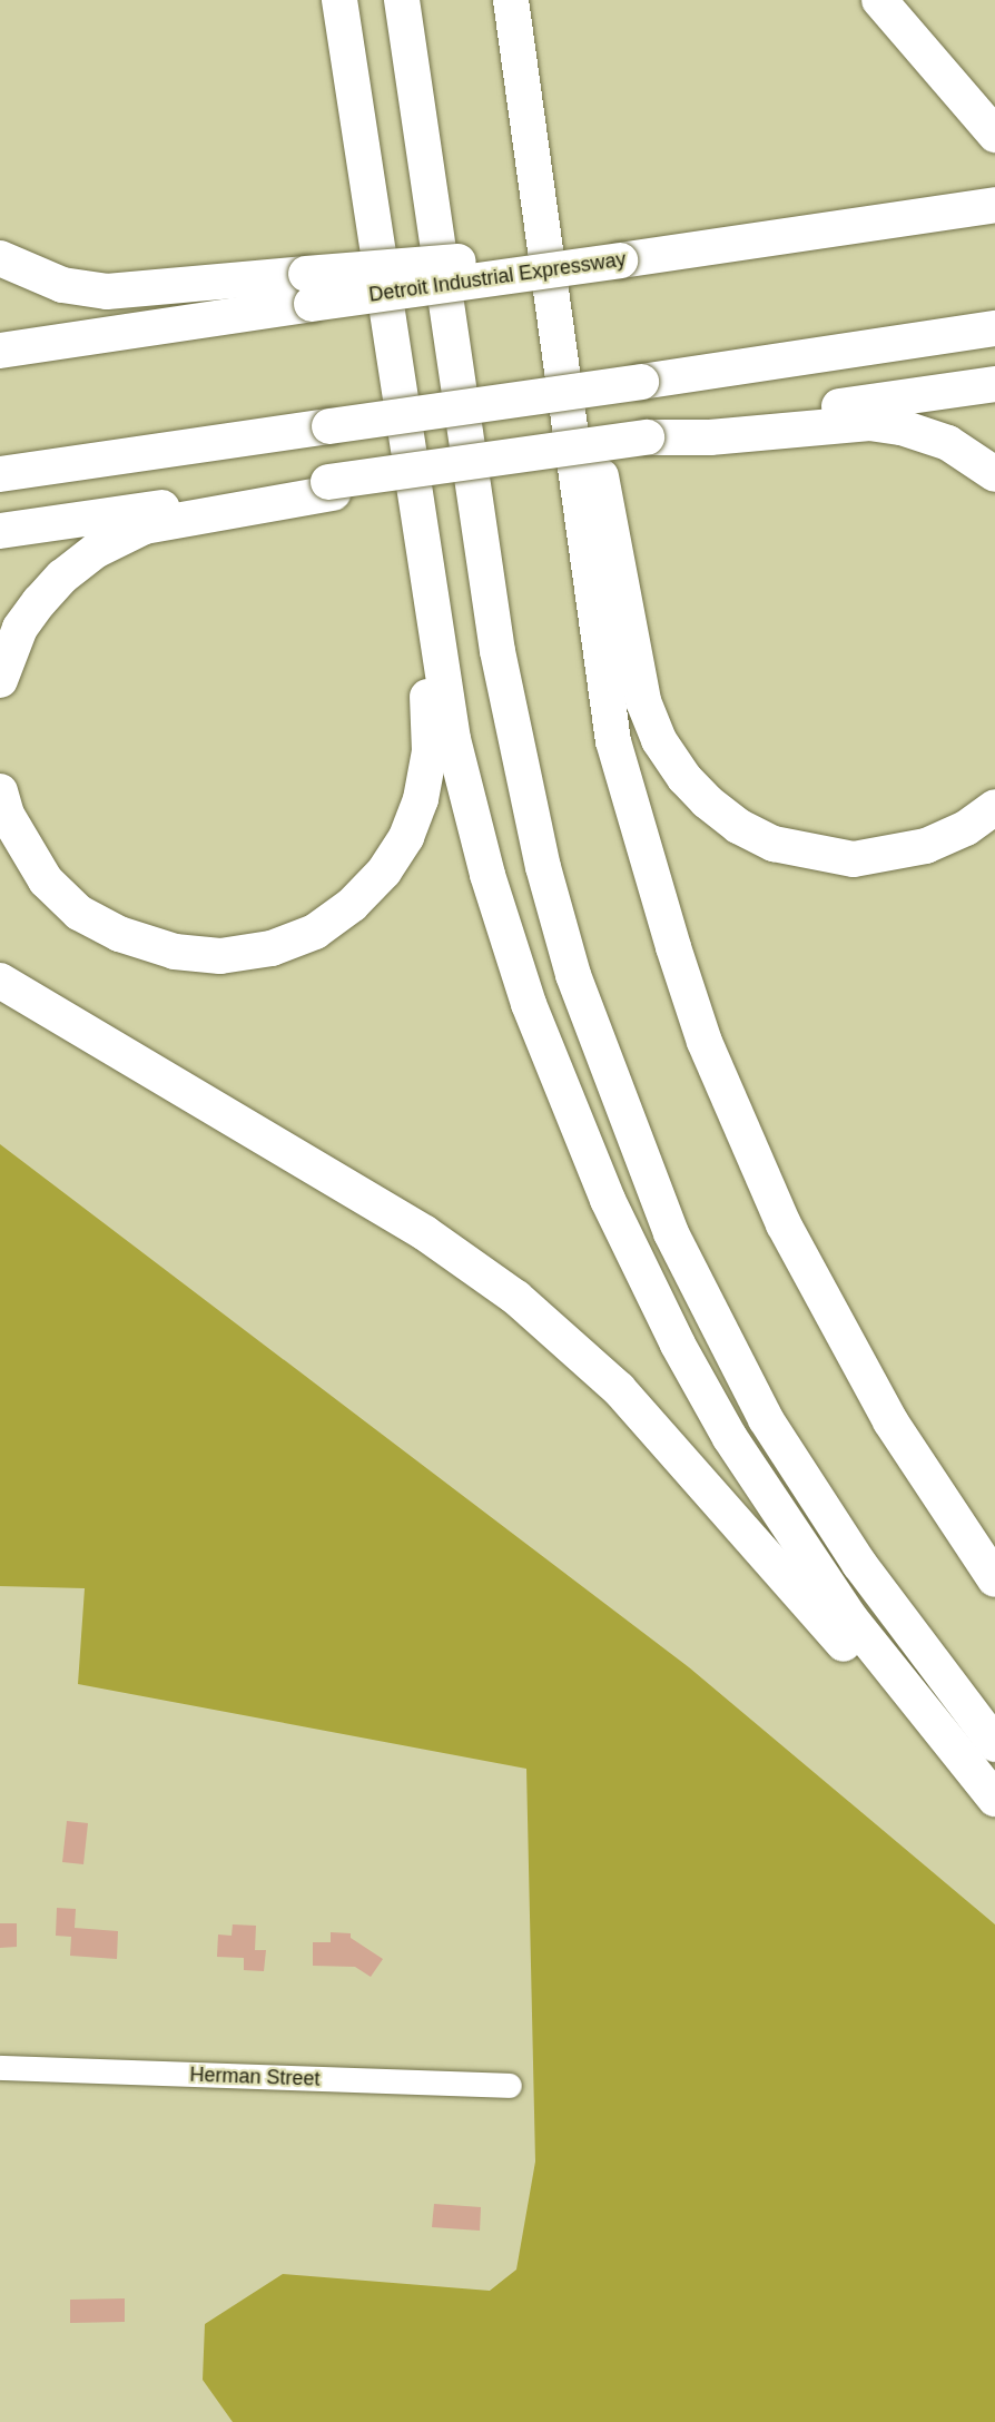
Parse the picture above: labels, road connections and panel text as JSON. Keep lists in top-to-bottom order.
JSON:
{
  "streets": {
    "highway": ["Detroit Industrial Expressway"],
    "street": ["Herman Street"]
  }
}
